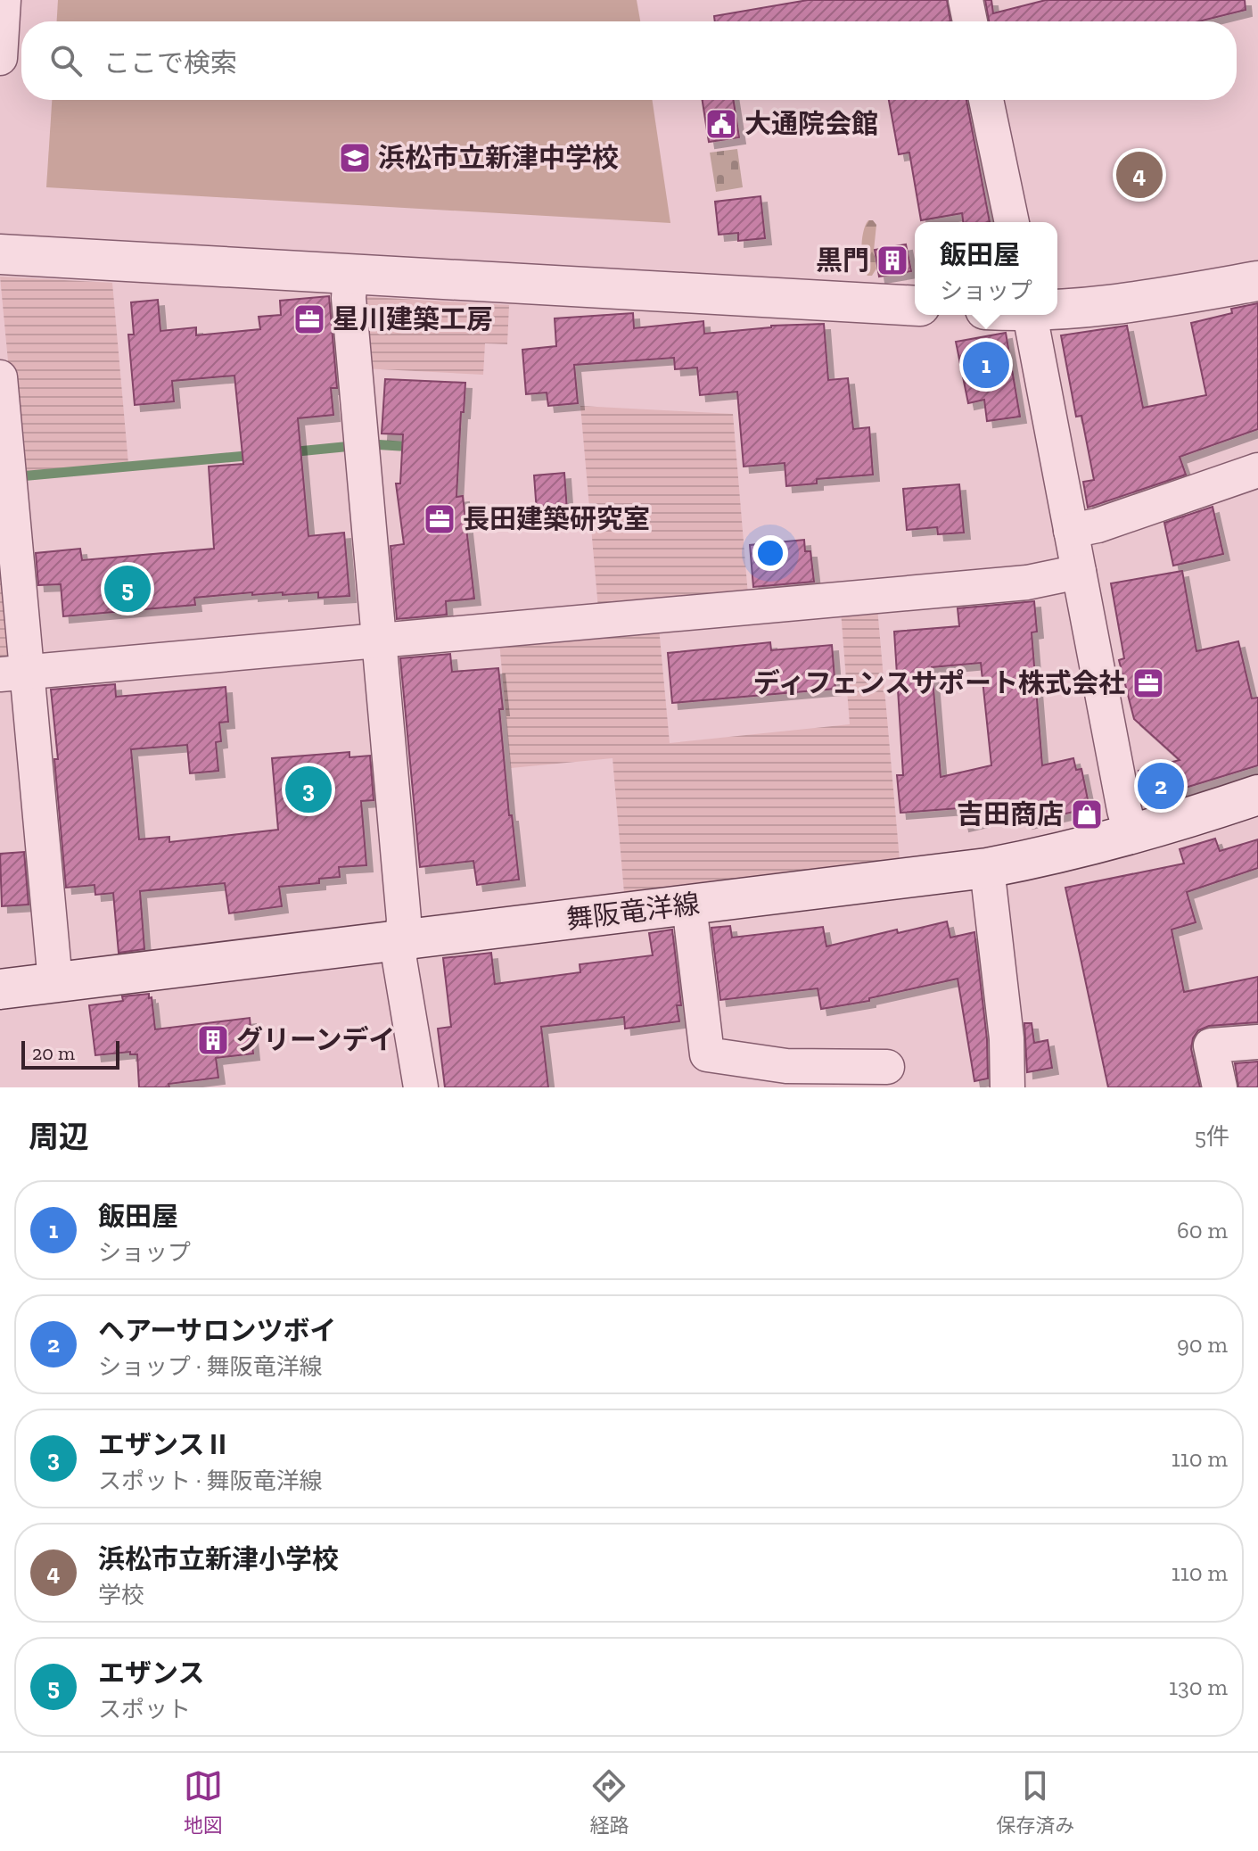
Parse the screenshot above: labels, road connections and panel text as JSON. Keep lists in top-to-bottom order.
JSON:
{
  "streets": {
    "main road": ["舞阪竜洋線"]
  },
  "places": {
    "public building": ["大通院会館"],
    "school or university": ["浜松市立新津中学校"],
    "building": ["黒門", "グリーンデイ"],
    "office": ["星川建築工房", "長田建築研究室", "ディフェンスサポート株式会社"],
    "shop": ["吉田商店"]
  },
  "scale_bar": "20 m",
  "page": {
    "search": "ここで検索",
    "pins": [
      "4",
      "1",
      "5",
      "2",
      "3"
    ],
    "popup": ["飯田屋", "ショップ"],
    "scale": "20 m",
    "heading": ["周辺", "5件"],
    "list": [
      {
        "mark": "1",
        "name": "飯田屋",
        "note": "ショップ",
        "value": "60 m"
      },
      {
        "mark": "2",
        "name": "ヘアーサロンツボイ",
        "note": "ショップ · 舞阪竜洋線",
        "value": "90 m"
      },
      {
        "mark": "3",
        "name": "エザンスⅡ",
        "note": "スポット · 舞阪竜洋線",
        "value": "110 m"
      },
      {
        "mark": "4",
        "name": "浜松市立新津小学校",
        "note": "学校",
        "value": "110 m"
      },
      {
        "mark": "5",
        "name": "エザンス",
        "note": "スポット",
        "value": "130 m"
      }
    ],
    "nav": ["地図", "経路", "保存済み"]
  }
}
